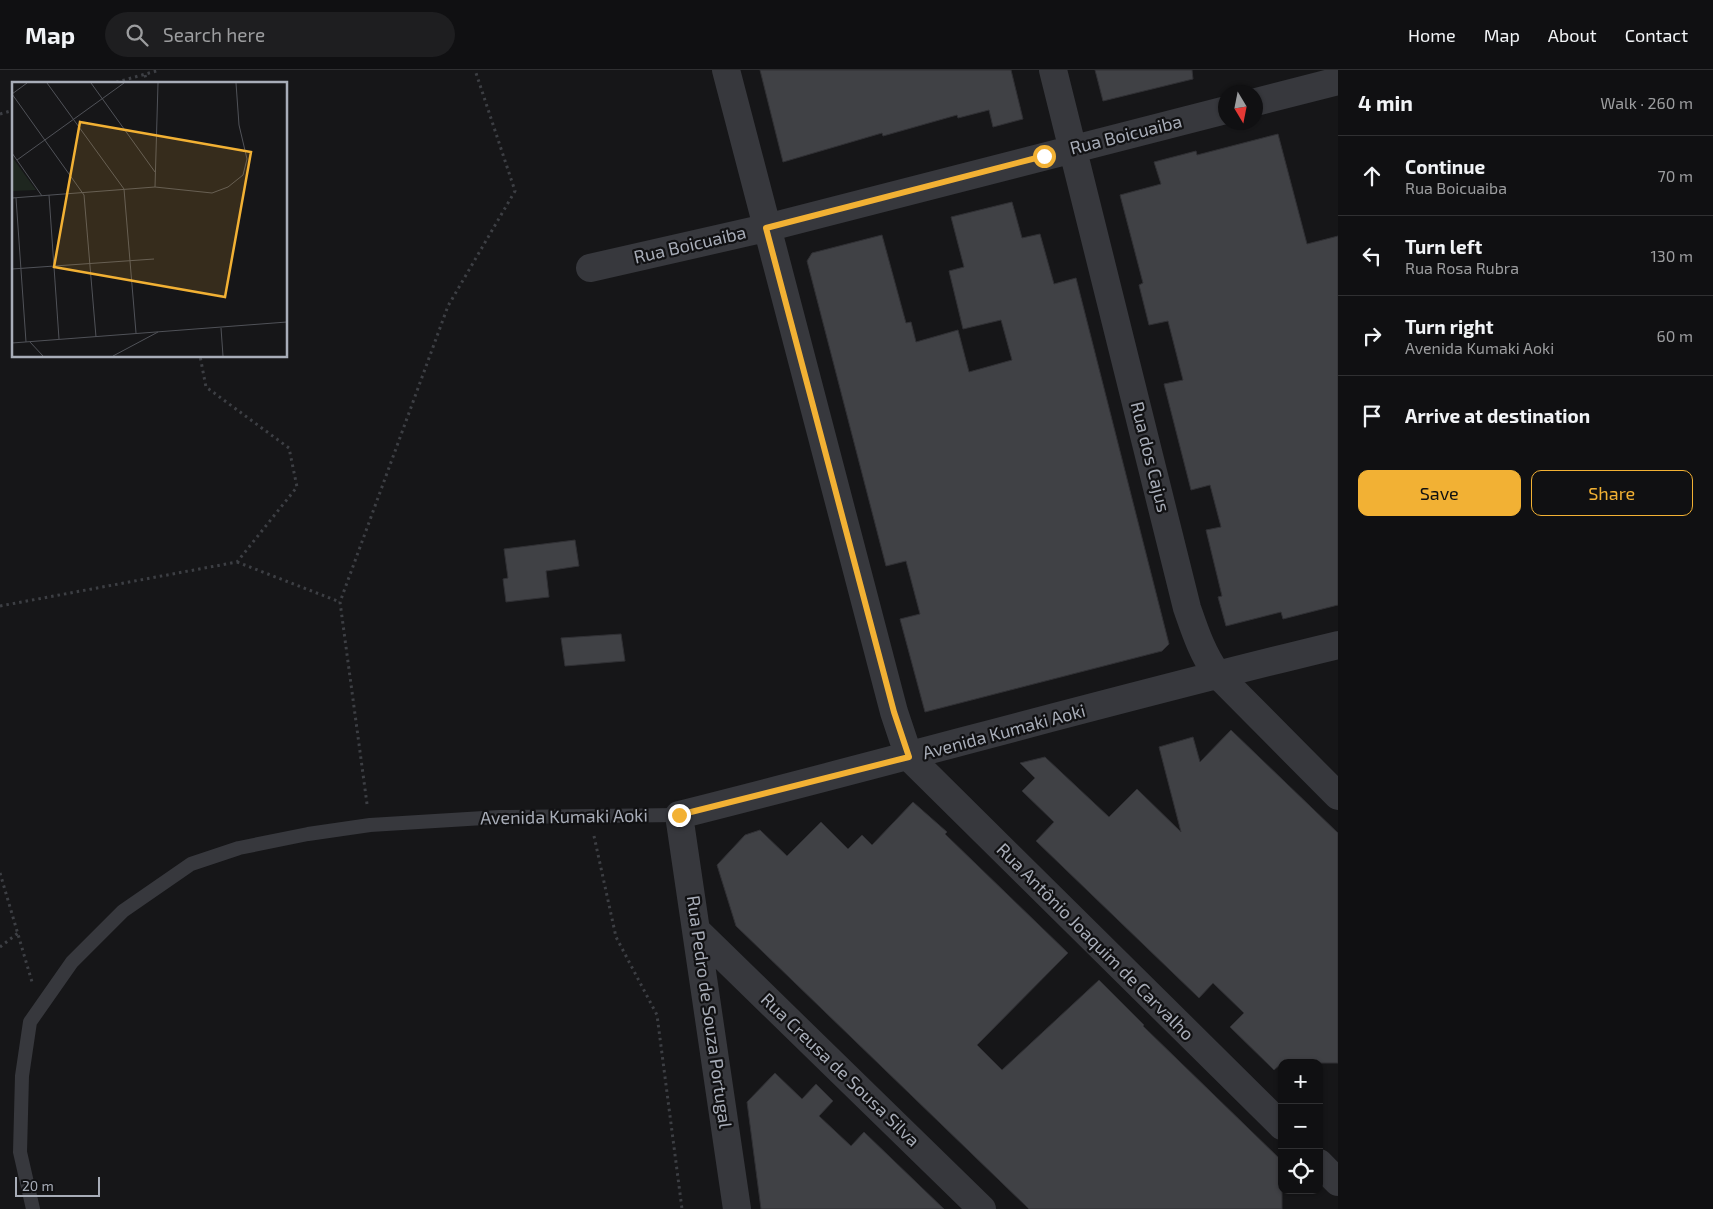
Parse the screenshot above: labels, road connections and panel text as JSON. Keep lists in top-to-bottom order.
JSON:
{
  "streets": {
    "street": [
      "Rua Boicuaiba",
      "Rua dos Cajus",
      "Avenida Kumaki Aoki",
      "Rua Antônio Joaquim de Carvalho",
      "Rua Pedro de Souza Portugal",
      "Rua Creusa de Sousa Silva"
    ]
  },
  "crossings": [
    ["Rua Boicuaiba", "Rua dos Cajus"],
    ["Rua dos Cajus", "Avenida Kumaki Aoki"],
    ["Avenida Kumaki Aoki", "Rua Antônio Joaquim de Carvalho"],
    ["Avenida Kumaki Aoki", "Rua Pedro de Souza Portugal"],
    ["Rua Pedro de Souza Portugal", "Rua Creusa de Sousa Silva"]
  ],
  "scale_bar": "20 m",
  "north": "bottom",
  "page": {
    "header": "Map",
    "search": "Search here",
    "nav": [
      "Home",
      "Map",
      "About",
      "Contact"
    ],
    "heading": ["4 min", "Walk · 260 m"],
    "list": [
      ["Continue", "Rua Boicuaiba", "70 m"],
      ["Turn left", "Rua Rosa Rubra", "130 m"],
      ["Turn right", "Avenida Kumaki Aoki", "60 m"],
      "Arrive at destination"
    ],
    "buttons": ["Save", "Share"],
    "map_buttons": ["+", "−"],
    "scale": "20 m"
  }
}
